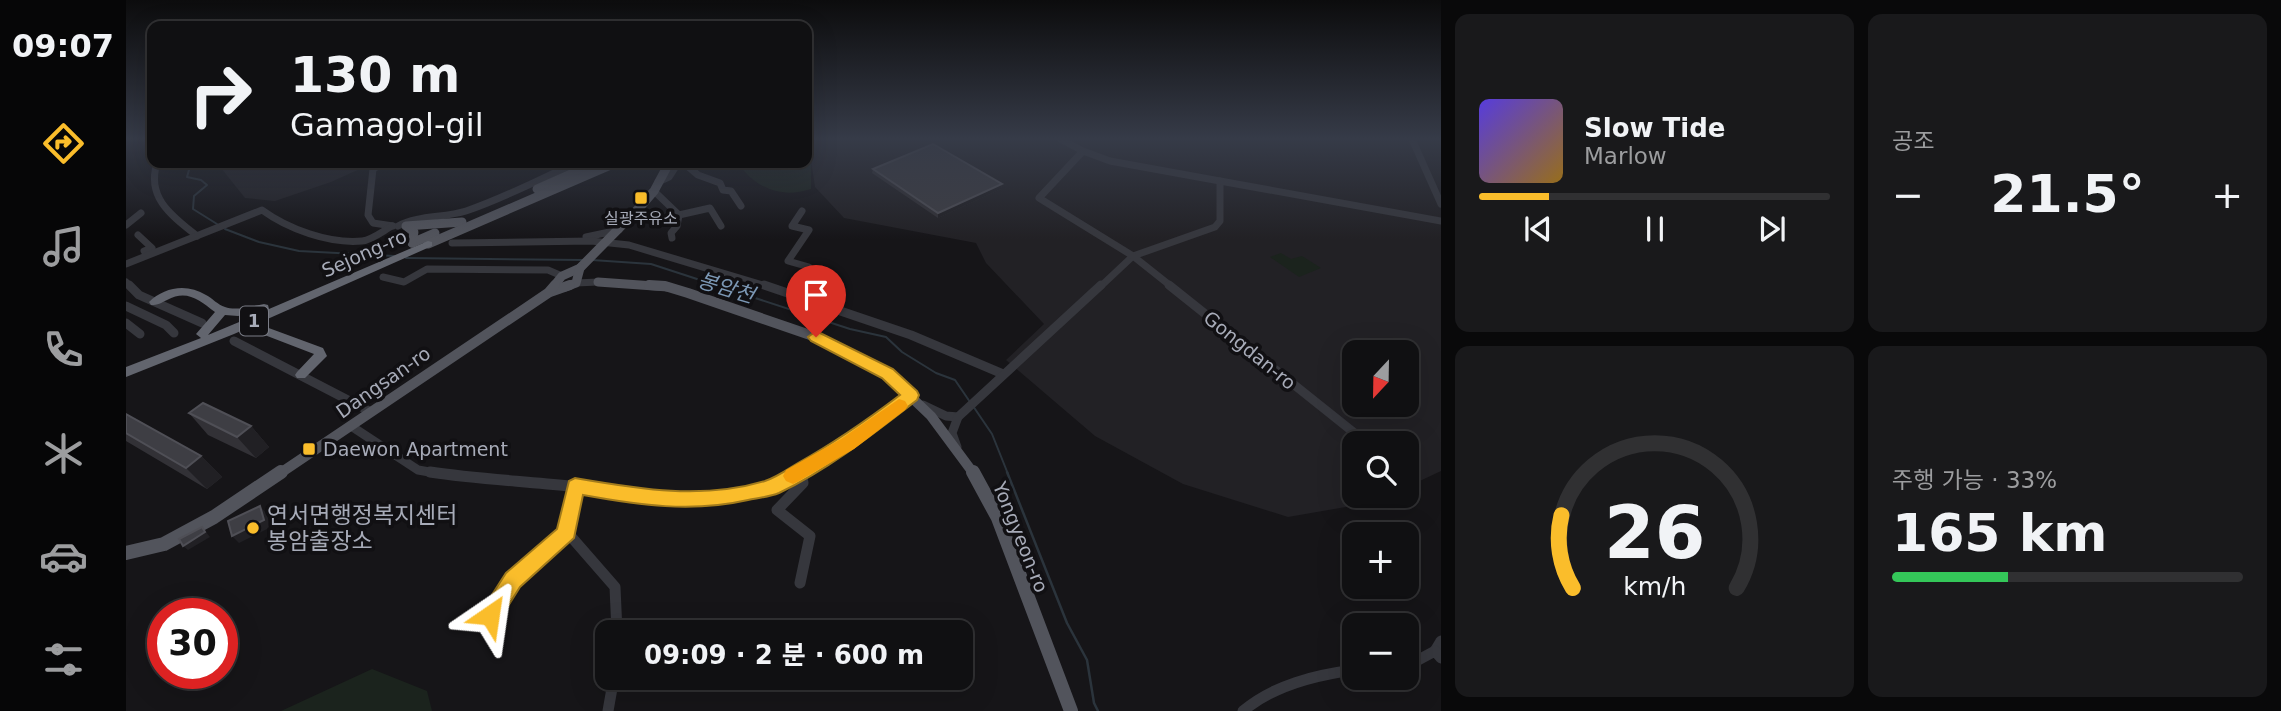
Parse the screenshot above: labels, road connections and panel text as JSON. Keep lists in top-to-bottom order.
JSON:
{
  "streets": {
    "highway": ["Sejong-ro", "1"],
    "main road": ["Dangsan-ro", "Yongyeon-ro"],
    "street": ["Gongdan-ro"]
  },
  "water": ["봉암천"],
  "places": {
    "transit": ["실광주유소", "Daewon Apartment"],
    "other": ["연서면행정복지센터 봉암출장소"]
  },
  "north": "bottom",
  "page": {
    "tabs": "09:07",
    "tile": [
      "공조",
      ["주행 가능 · 33%", "165 km"]
    ],
    "turn": ["130 m", "Gamagol-gil"],
    "song": ["Slow Tide", "Marlow"],
    "heat": ["−", "21.5°", "+"],
    "map_buttons": ["+", "−"],
    "limit": "30",
    "trip": "09:09 · 2 분 · 600 m",
    "gauge": ["26", "km/h"]
  }
}
